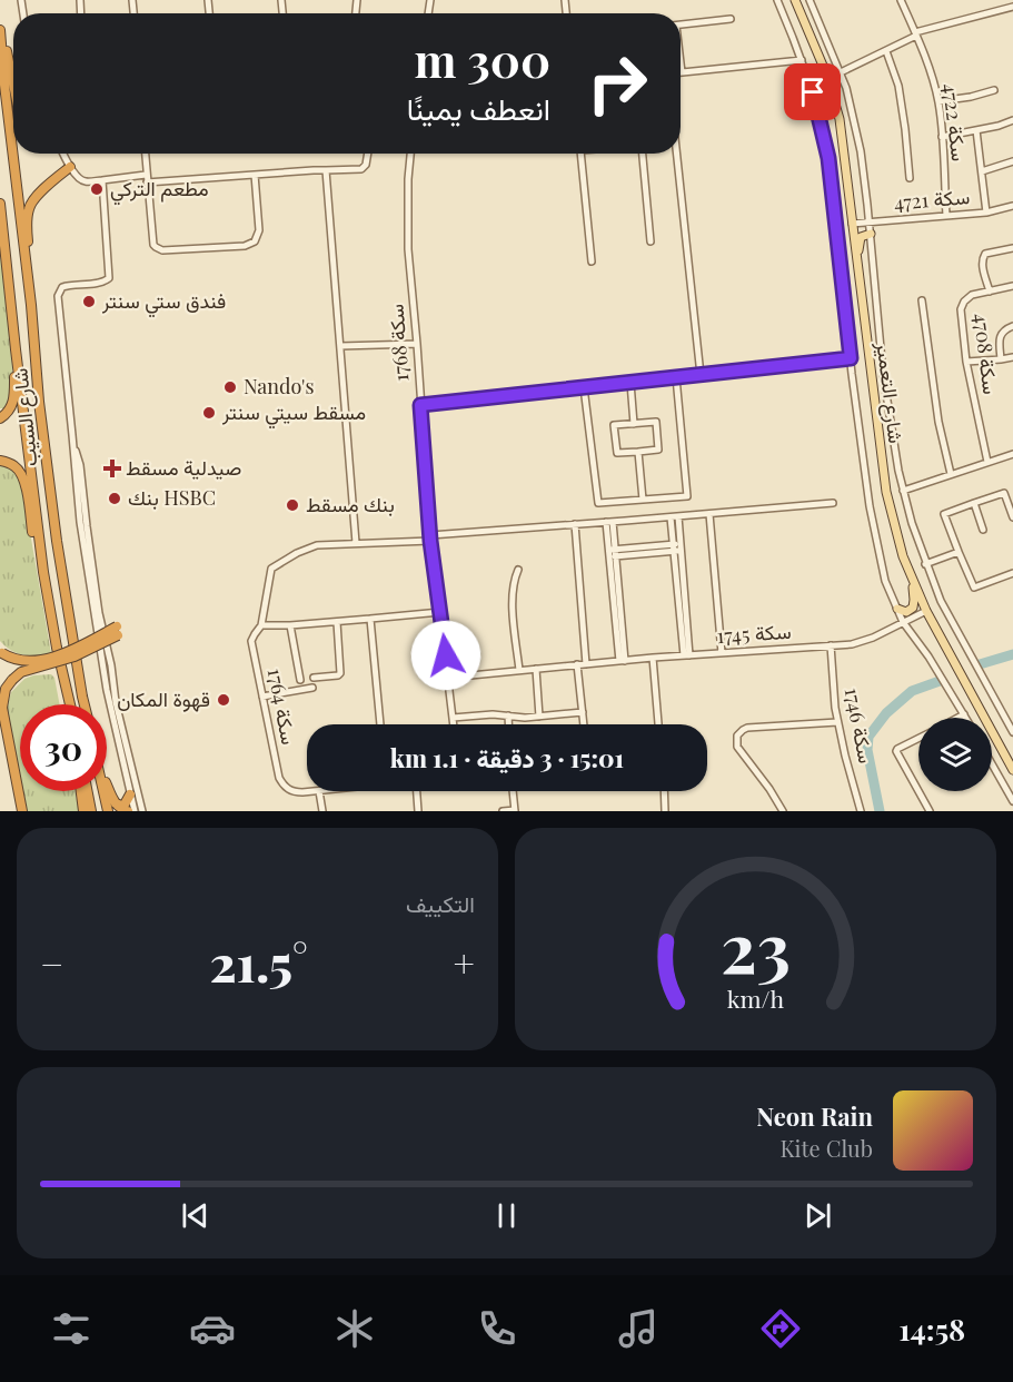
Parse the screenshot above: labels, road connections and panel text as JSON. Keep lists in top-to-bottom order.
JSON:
{
  "streets": {
    "highway": ["شارع السيب"],
    "main road": ["شارع التعمير"],
    "street": [
      "سكة 4722",
      "سكة 4721",
      "سكة 1768",
      "سكة 4708",
      "سكة 1745",
      "سكة 1764",
      "سكة 1746"
    ]
  },
  "crossings": [
    ["سكة 4722", "سكة 4721"],
    ["سكة 4721", "شارع التعمير"],
    ["سكة 1768", "سكة 1745"],
    ["شارع التعمير", "سكة 1745"],
    ["سكة 1745", "سكة 1746"]
  ],
  "places": {
    "other": [
      "مطعم التركي",
      "فندق ستي سنتر",
      "Nando's",
      "مسقط سيتي سنتر",
      "بنك HSBC",
      "بنك مسقط",
      "قهوة المكان"
    ],
    "health": ["صيدلية مسقط"]
  },
  "page": {
    "turn": ["300 m", "انعطف يمينًا"],
    "limit": "30",
    "trip": "15:01 · 3 دقيقة · 1.1 km",
    "tile": "التكييف",
    "heat": ["−", "21.5°", "+"],
    "song": ["Neon Rain", "Kite Club"],
    "tabs": "14:58",
    "gauge": ["23", "km/h"]
  }
}
